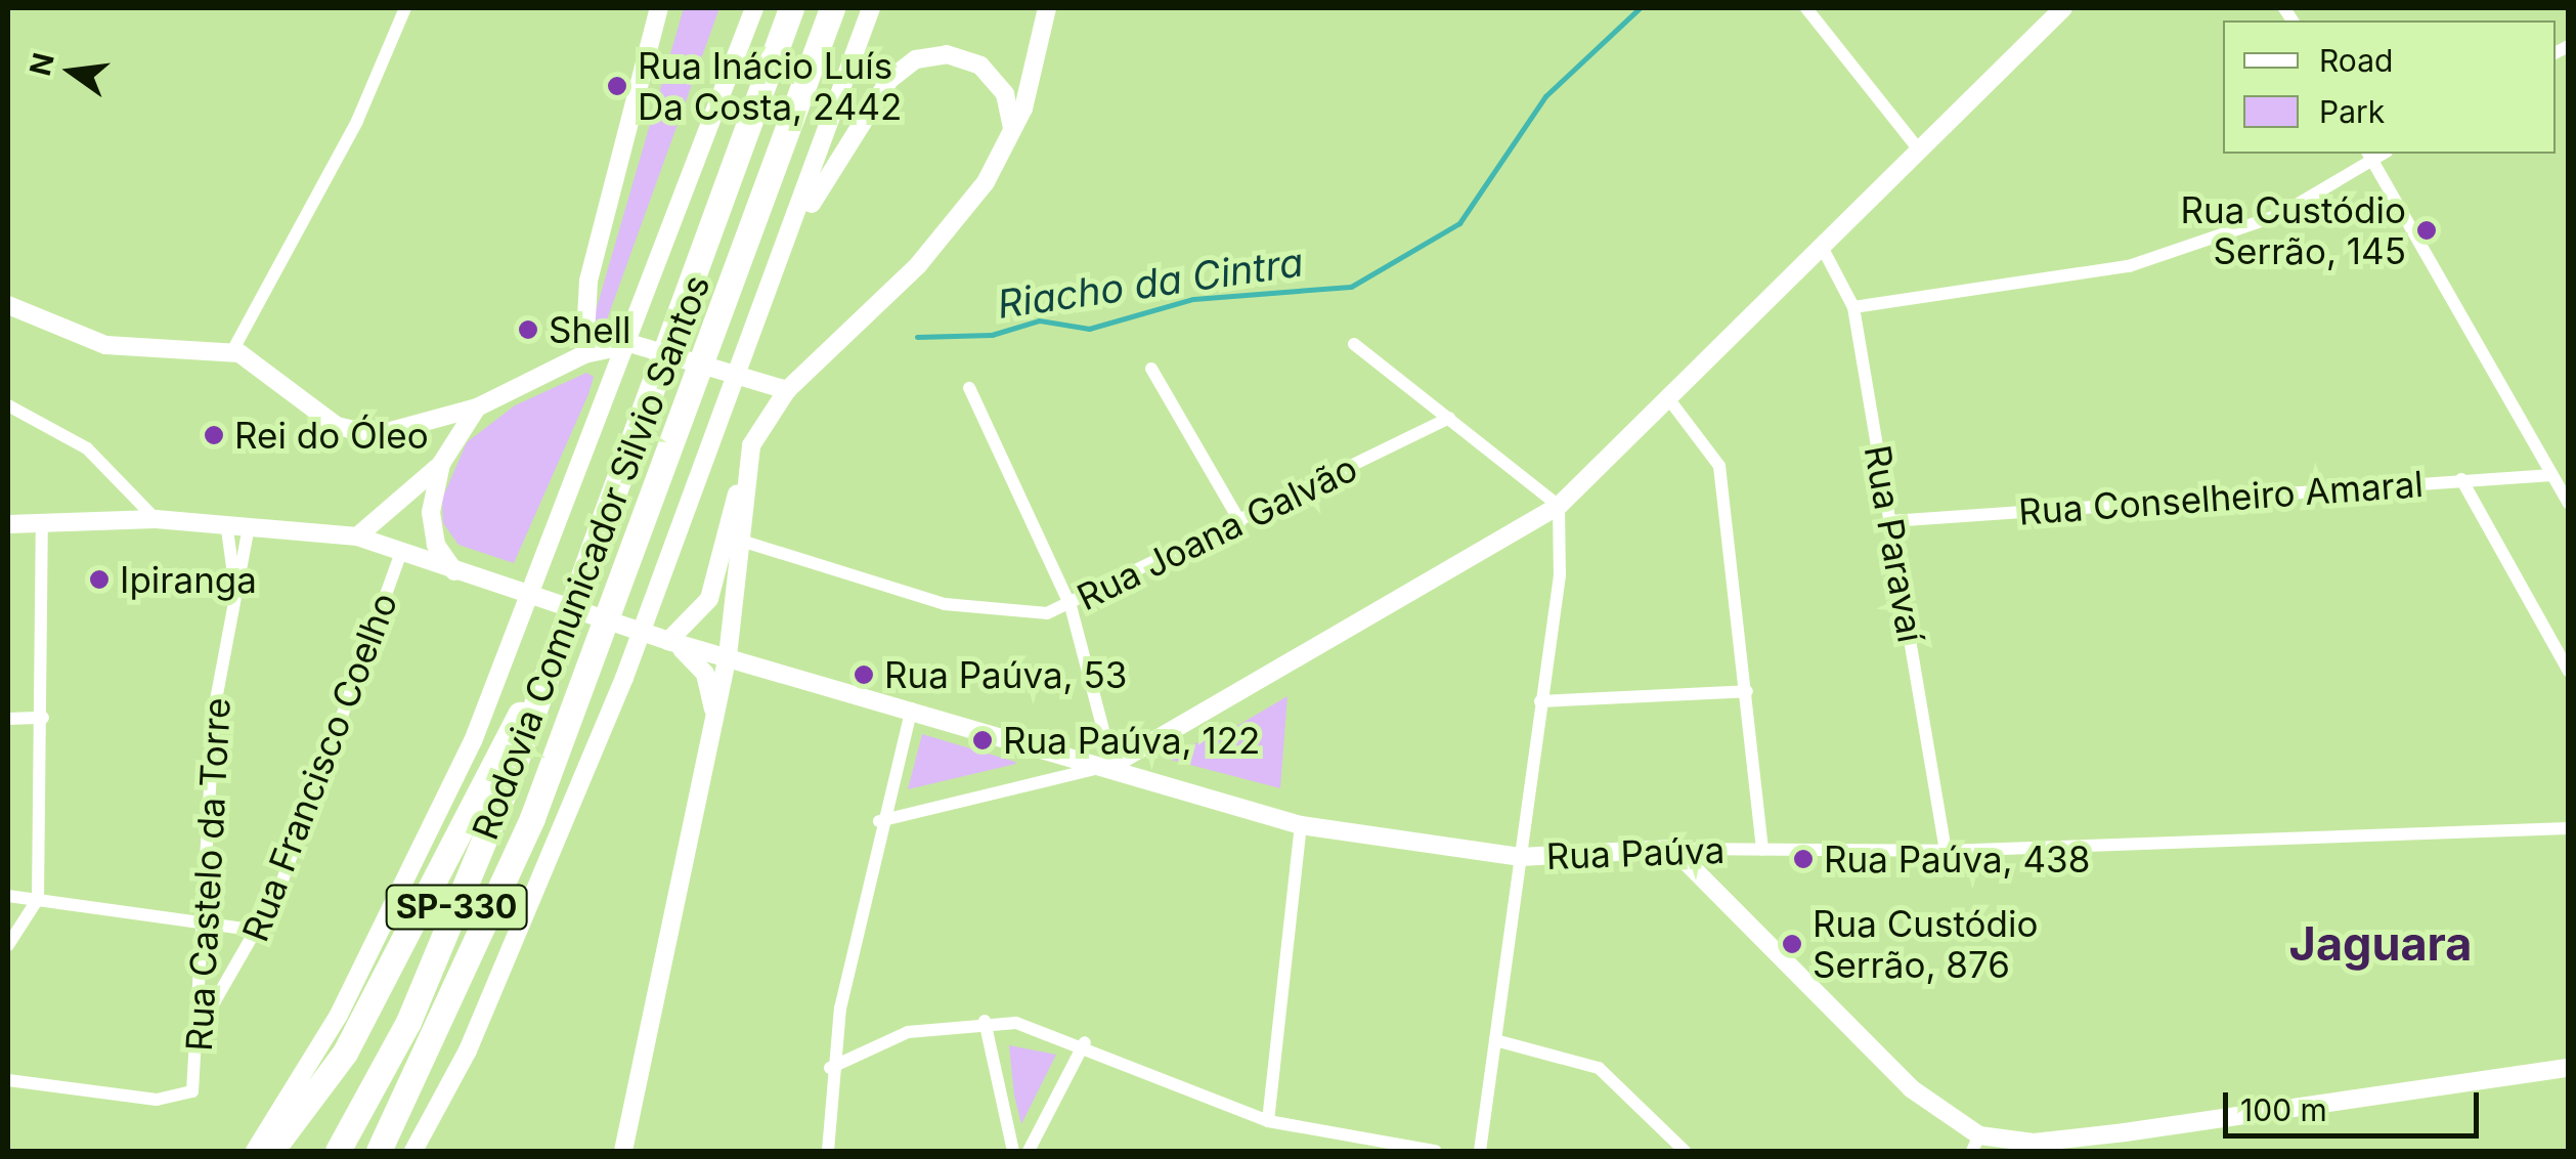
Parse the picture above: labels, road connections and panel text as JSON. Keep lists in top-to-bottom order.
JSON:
{
  "streets": {
    "highway": ["Rodovia Comunicador Silvio Santos", "SP-330"],
    "main road": ["Rua Paúva"],
    "street": [
      "Rua Conselheiro Amaral",
      "Rua Joana Galvão",
      "Rua Paravaí",
      "Rua Francisco Coelho",
      "Rua Castelo da Torre"
    ]
  },
  "crossings": [
    ["Rua Conselheiro Amaral", "Rua Paravaí"],
    ["Rua Paravaí", "Rua Paúva"],
    ["Rua Francisco Coelho", "Rua Paúva"],
    ["Rua Francisco Coelho", "Rua Castelo da Torre"]
  ],
  "districts": ["Jaguara"],
  "water": ["Riacho da Cintra"],
  "places": [
    "Rua Inácio Luís Da Costa, 2442",
    "Rua Custódio Serrão, 145",
    "Shell",
    "Rei do Óleo",
    "Ipiranga",
    "Rua Paúva, 53",
    "Rua Paúva, 122",
    "Rua Paúva, 438",
    "Rua Custódio Serrão, 876"
  ],
  "legend": ["Road", "Park"],
  "scale_bar": "100 m",
  "north": "left"
}
